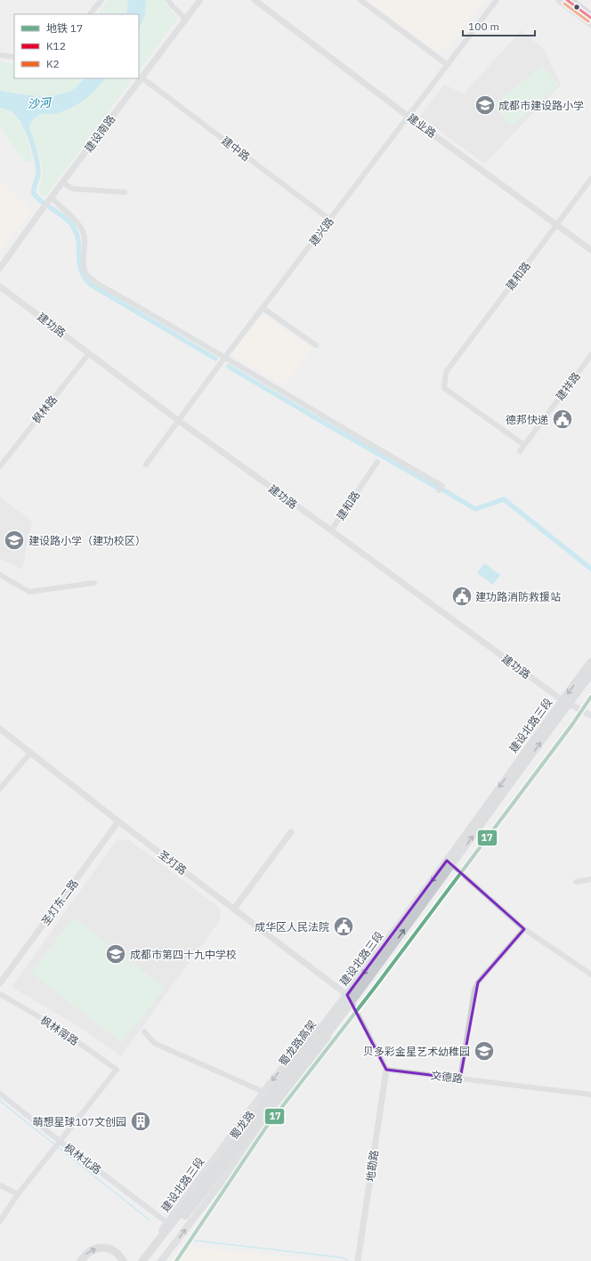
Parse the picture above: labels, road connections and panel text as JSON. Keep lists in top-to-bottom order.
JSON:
{
  "streets": {
    "main road": ["建设北路三段", "蜀龙路"],
    "street": [
      "建业路",
      "建设南路",
      "建中路",
      "建兴路",
      "建和路",
      "建功路",
      "建祥路",
      "枫林路",
      "圣灯路",
      "圣灯东二路",
      "枫林南路",
      "文德路",
      "枫林北路",
      "地勘路"
    ]
  },
  "crossings": [
    ["建业路", "建兴路"],
    ["建业路", "建和路"],
    ["建设南路", "建中路"],
    ["建中路", "建兴路"],
    ["建兴路", "建功路"],
    ["建和路", "建功路"],
    ["建和路", "建祥路"],
    ["建功路", "枫林路"],
    ["建功路", "建设北路三段"],
    ["建设北路三段", "圣灯路"],
    ["建设北路三段", "蜀龙路"],
    ["建设北路三段", "枫林北路"],
    ["圣灯路", "圣灯东二路"],
    ["圣灯路", "蜀龙路"],
    ["枫林南路", "枫林北路"],
    ["文德路", "地勘路"]
  ],
  "water": ["沙河"],
  "places": {
    "school or university": [
      "成都市建设路小学",
      "建设路小学（建功校区）",
      "成都市第四十九中学校",
      "贝多彩金星艺术幼稚园"
    ],
    "public building": ["德邦快递", "建功路消防救援站", "成华区人民法院"],
    "building": ["萌想星球107文创园"]
  },
  "lines": ["transit line K12", "transit line K2", "metro line 17"],
  "legend": ["地铁 17", "K12", "K2"],
  "scale_bar": "100 m"
}
